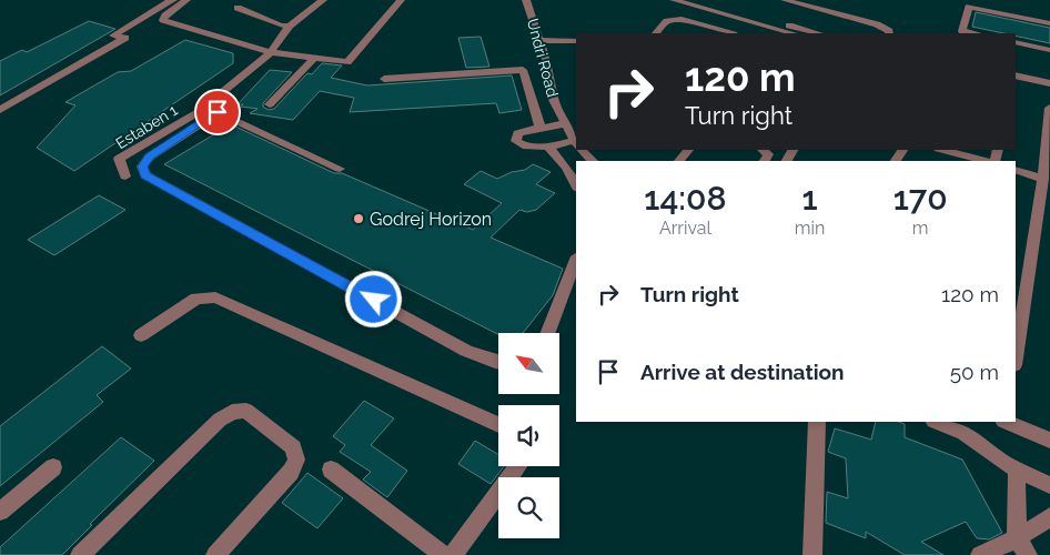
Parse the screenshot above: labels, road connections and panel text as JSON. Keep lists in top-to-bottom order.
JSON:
{
  "streets": {
    "street": ["Undri Road", "Estaben 1"]
  },
  "places": ["Godrej Horizon"],
  "north": "top left",
  "page": {
    "turn": ["120 m", "Turn right"],
    "eta": [
      "14:08",
      "Arrival",
      "1",
      "min",
      "170",
      "m"
    ],
    "list": [
      {
        "name": "Turn right",
        "value": "120 m"
      },
      {
        "name": "Arrive at destination",
        "value": "50 m"
      }
    ]
  }
}
